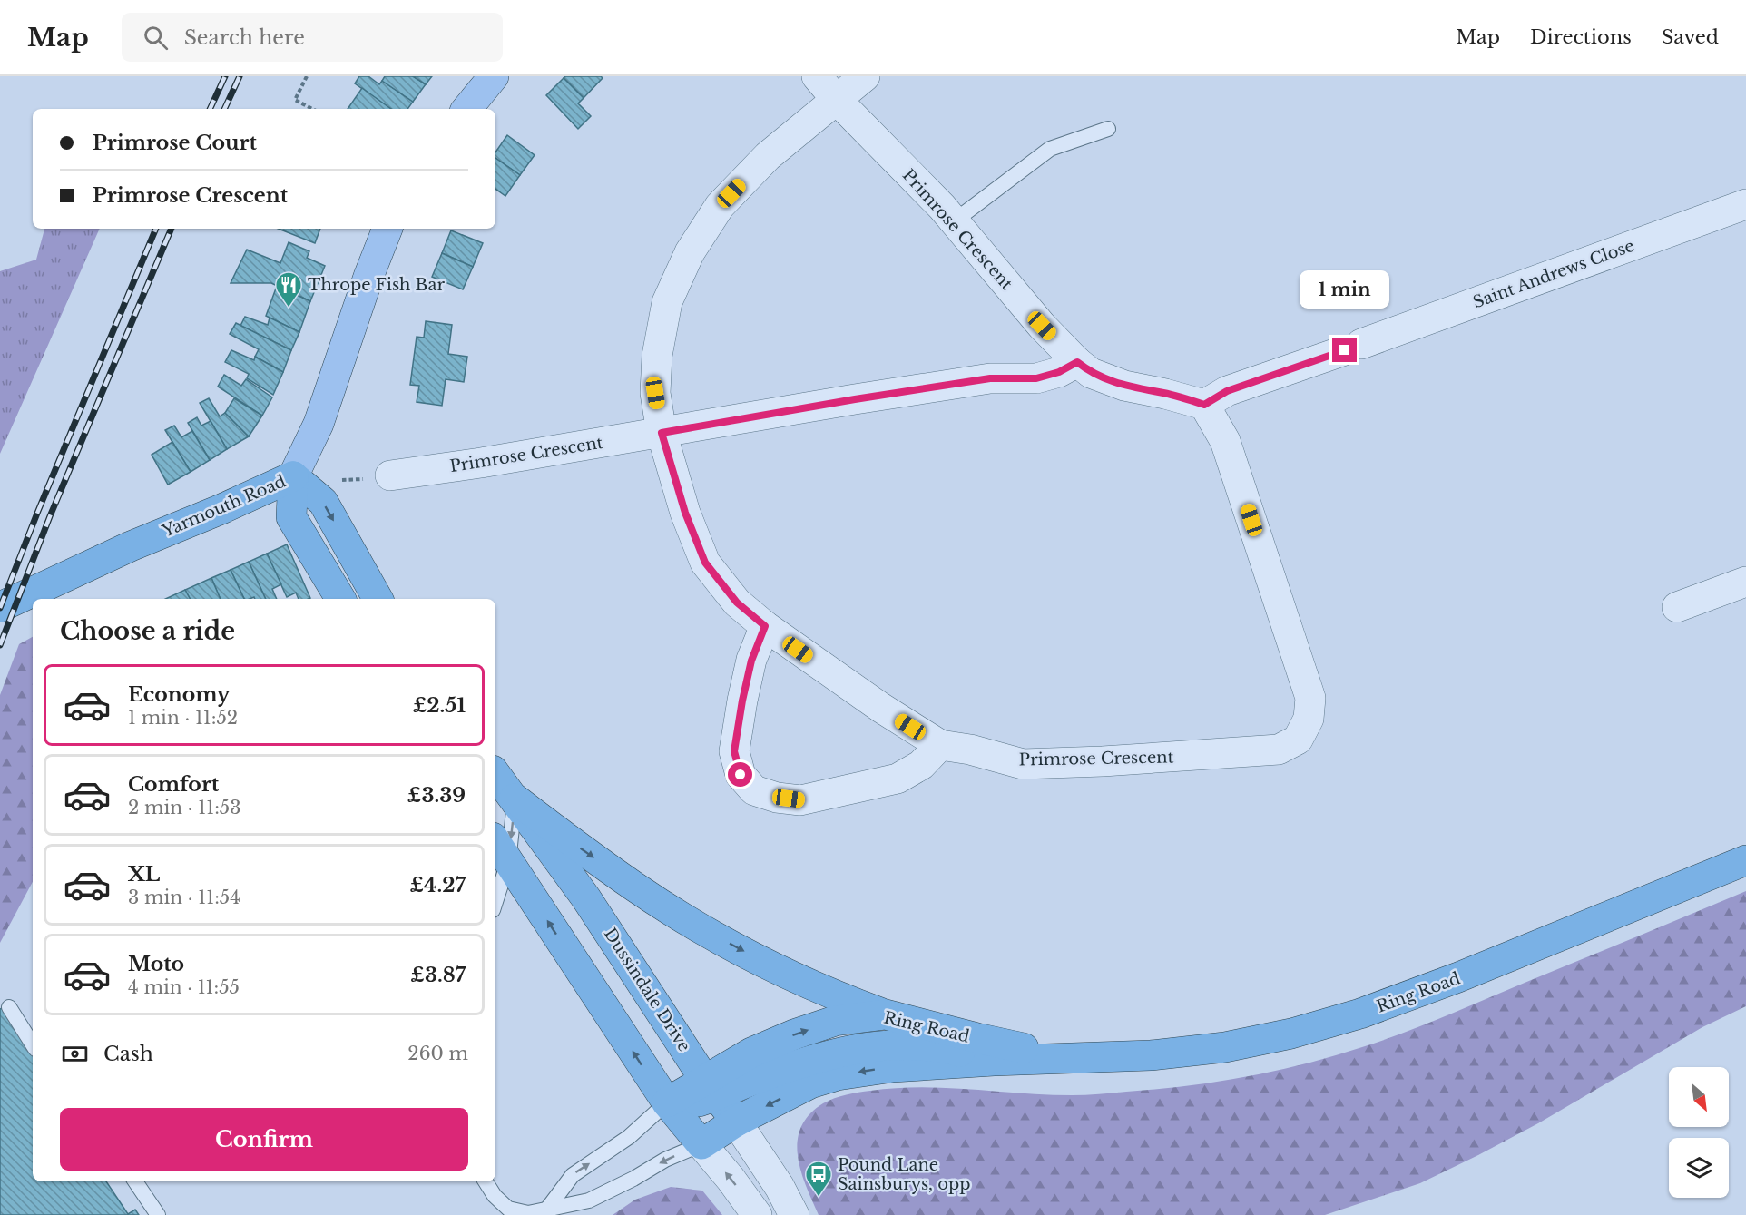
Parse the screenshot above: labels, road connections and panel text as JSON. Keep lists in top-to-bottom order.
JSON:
{
  "streets": {
    "highway": ["Yarmouth Road", "Dussindale Drive", "Ring Road"],
    "street": ["Primrose Crescent", "Saint Andrews Close"]
  },
  "crossings": [
    ["Primrose Crescent", "Saint Andrews Close"],
    ["Dussindale Drive", "Ring Road"]
  ],
  "places": {
    "restaurant": ["Thrope Fish Bar"],
    "bus stop": ["Pound Lane Sainsburys, opp"]
  },
  "north": "bottom right",
  "page": {
    "header": "Map",
    "search": "Search here",
    "nav": ["Map", "Directions", "Saved"],
    "banner": ["Primrose Court", "Primrose Crescent"],
    "bubble": "1 min",
    "heading": "Choose a ride",
    "list": [
      {
        "name": "Economy",
        "note": "1 min · 11:52",
        "value": "£2.51"
      },
      {
        "name": "Comfort",
        "note": "2 min · 11:53",
        "value": "£3.39"
      },
      {
        "name": "XL",
        "note": "3 min · 11:54",
        "value": "£4.27"
      },
      {
        "name": "Moto",
        "note": "4 min · 11:55",
        "value": "£3.87"
      }
    ],
    "pay": ["Cash", "260 m"],
    "buttons": "Confirm"
  }
}
